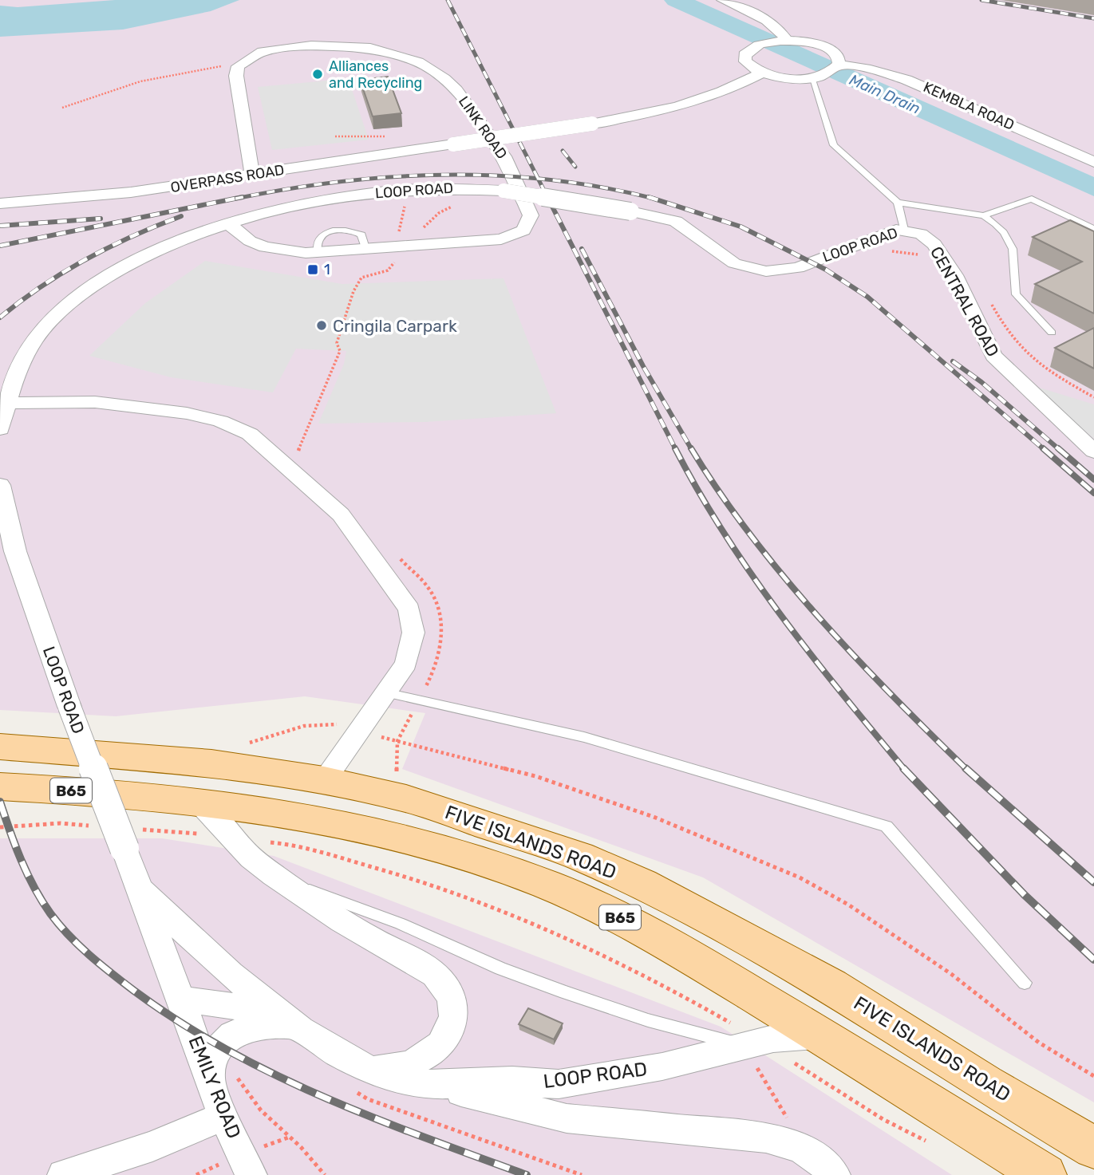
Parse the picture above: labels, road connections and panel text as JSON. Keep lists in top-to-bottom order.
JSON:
{
  "streets": {
    "main road": ["B65", "FIVE ISLANDS ROAD"],
    "street": [
      "KEMBLA ROAD",
      "LINK ROAD",
      "OVERPASS ROAD",
      "LOOP ROAD",
      "CENTRAL ROAD",
      "EMILY ROAD"
    ]
  },
  "crossings": [
    ["LINK ROAD", "LOOP ROAD"],
    ["LOOP ROAD", "CENTRAL ROAD"],
    ["LOOP ROAD", "FIVE ISLANDS ROAD"],
    ["LOOP ROAD", "EMILY ROAD"]
  ],
  "water": ["Main Drain"],
  "places": {
    "other": ["Alliances and Recycling", "Cringila Carpark"],
    "transit": ["1"]
  }
}
